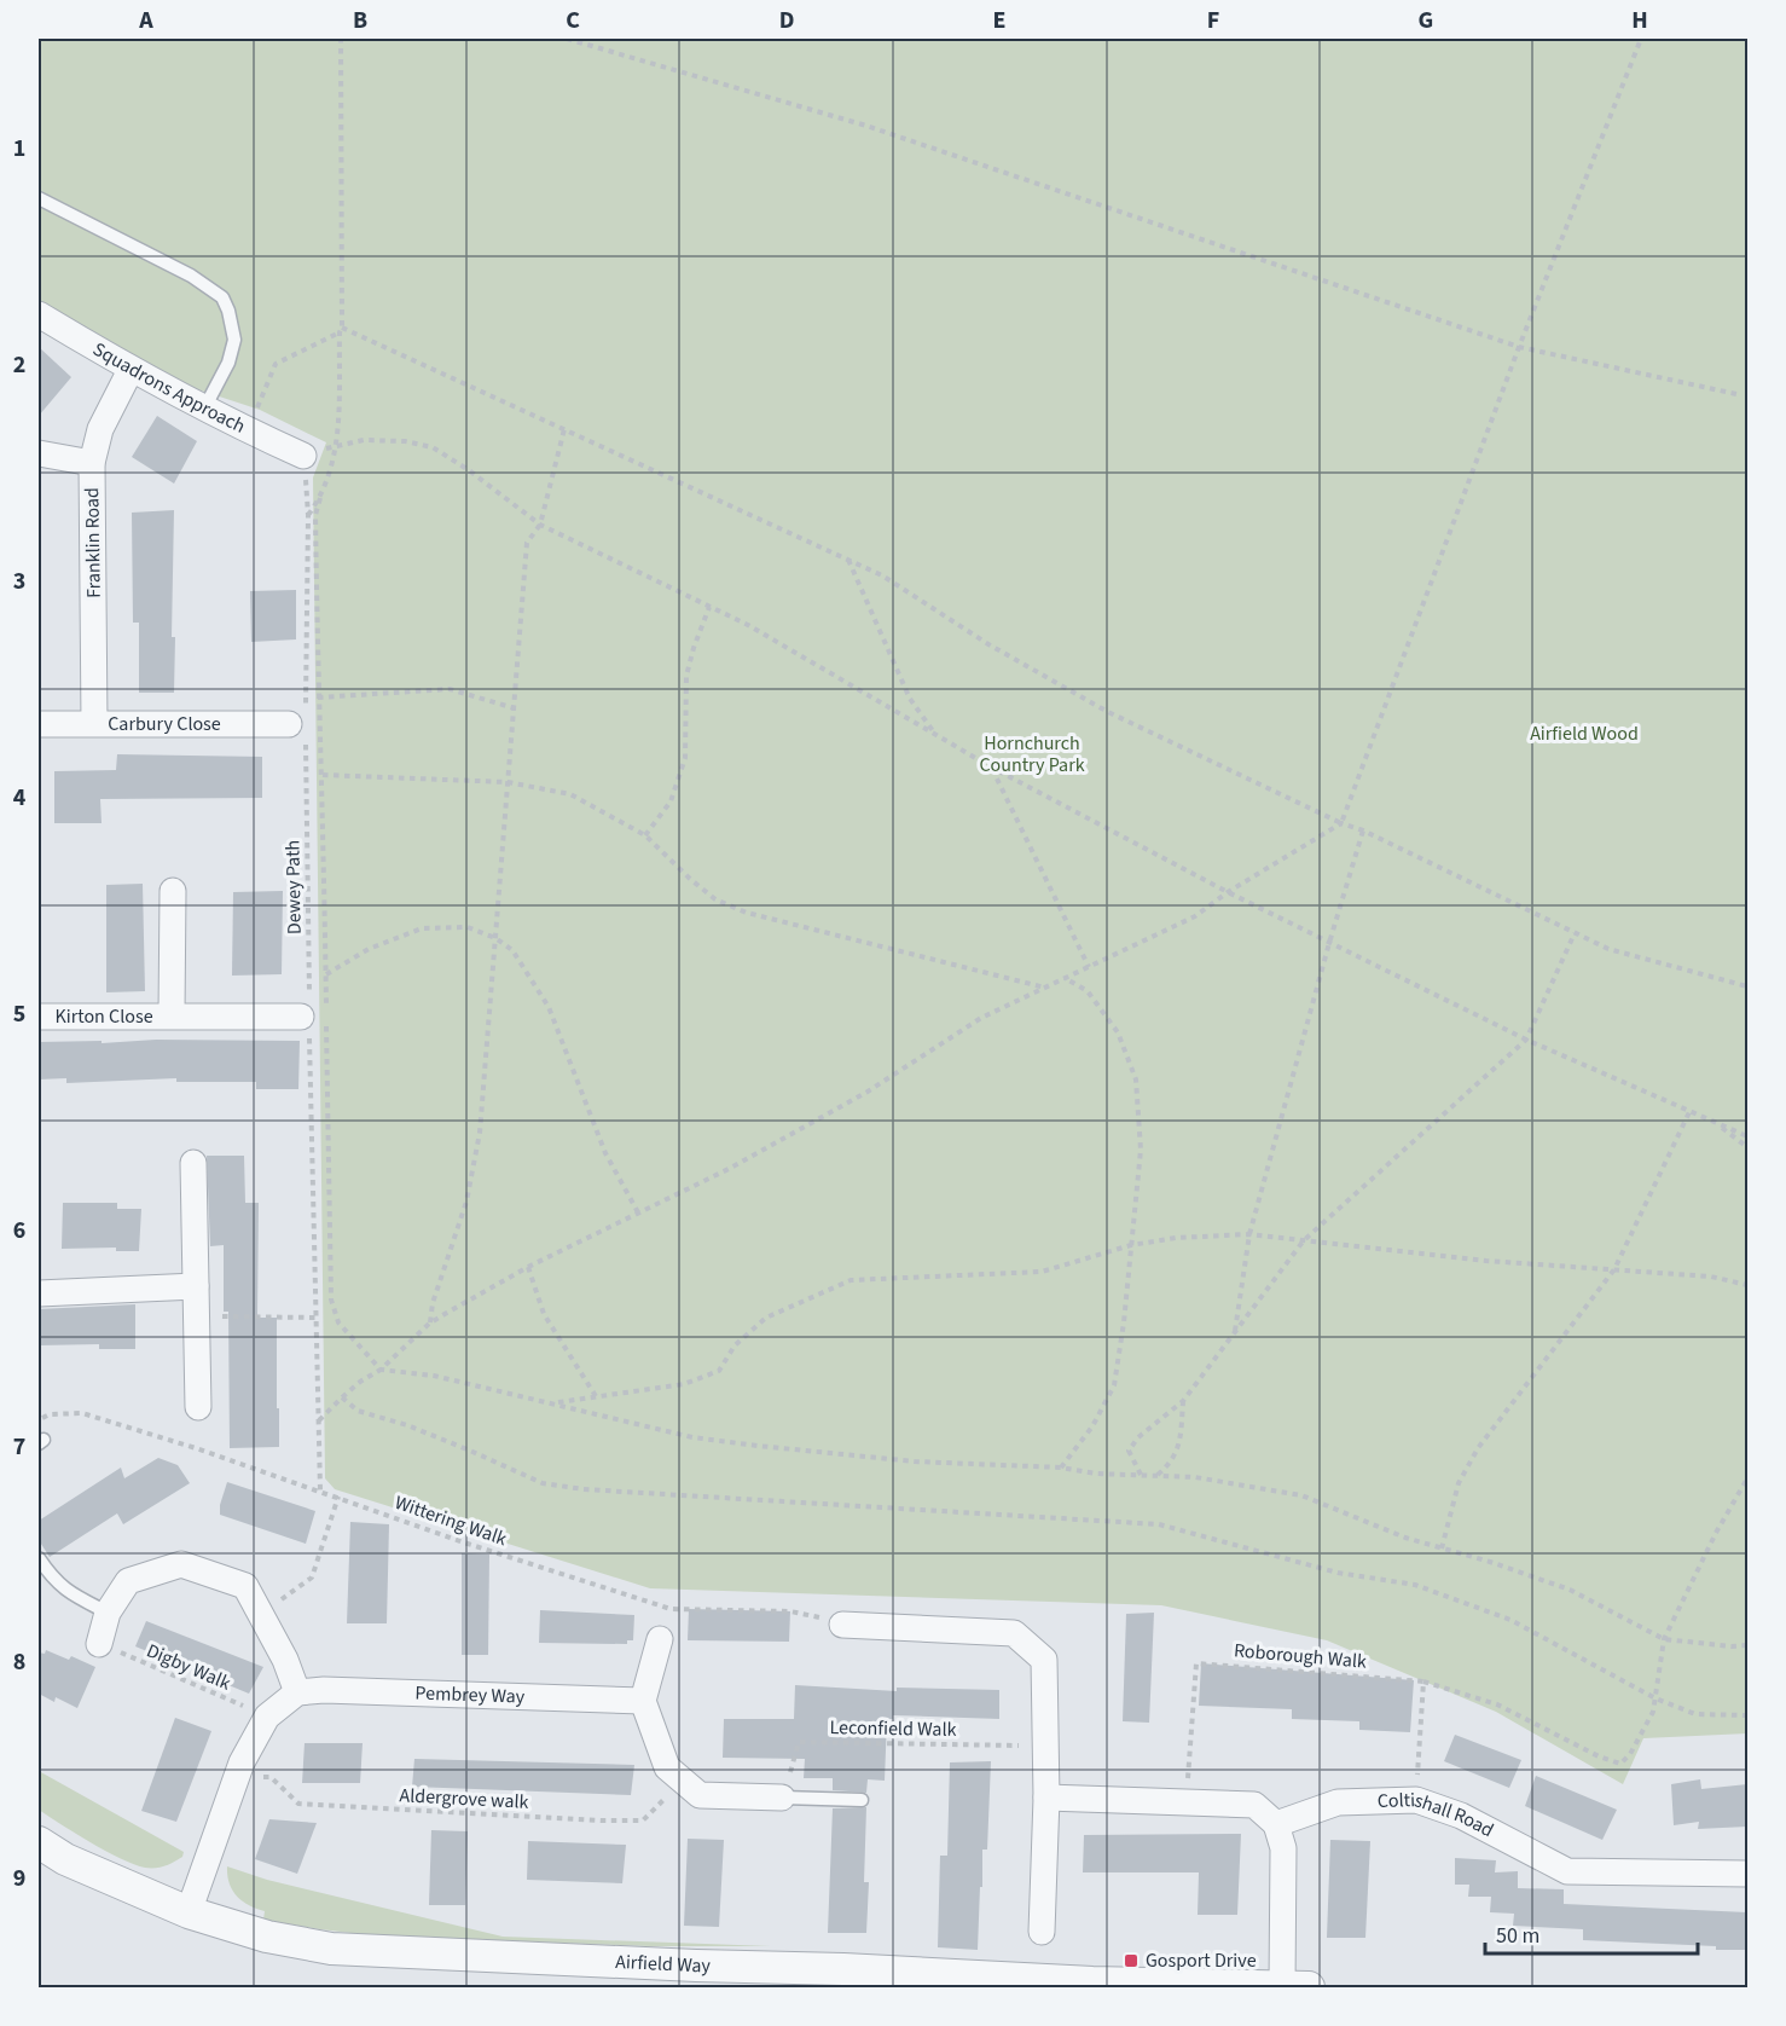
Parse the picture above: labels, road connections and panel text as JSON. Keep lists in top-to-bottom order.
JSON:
{
  "streets": {
    "street": [
      "Squadrons Approach",
      "Franklin Road",
      "Carbury Close",
      "Kirton Close",
      "Pembrey Way",
      "Coltishall Road",
      "Airfield Way"
    ],
    "path": [
      "Dewey Path",
      "Wittering Walk",
      "Roborough Walk",
      "Digby Walk",
      "Leconfield Walk",
      "Aldergrove walk"
    ]
  },
  "crossings": [
    ["Squadrons Approach", "Franklin Road"],
    ["Squadrons Approach", "Dewey Path"],
    ["Franklin Road", "Carbury Close"],
    ["Carbury Close", "Dewey Path"],
    ["Dewey Path", "Kirton Close"],
    ["Dewey Path", "Wittering Walk"]
  ],
  "parks": ["Airfield Wood", "Hornchurch Country Park"],
  "places": {
    "transit": ["Gosport Drive"]
  },
  "scale_bar": "50 m",
  "grid": {
    "columns": [
      "A",
      "B",
      "C",
      "D",
      "E",
      "F",
      "G",
      "H"
    ],
    "rows": [
      "1",
      "2",
      "3",
      "4",
      "5",
      "6",
      "7",
      "8",
      "9"
    ]
  }
}
